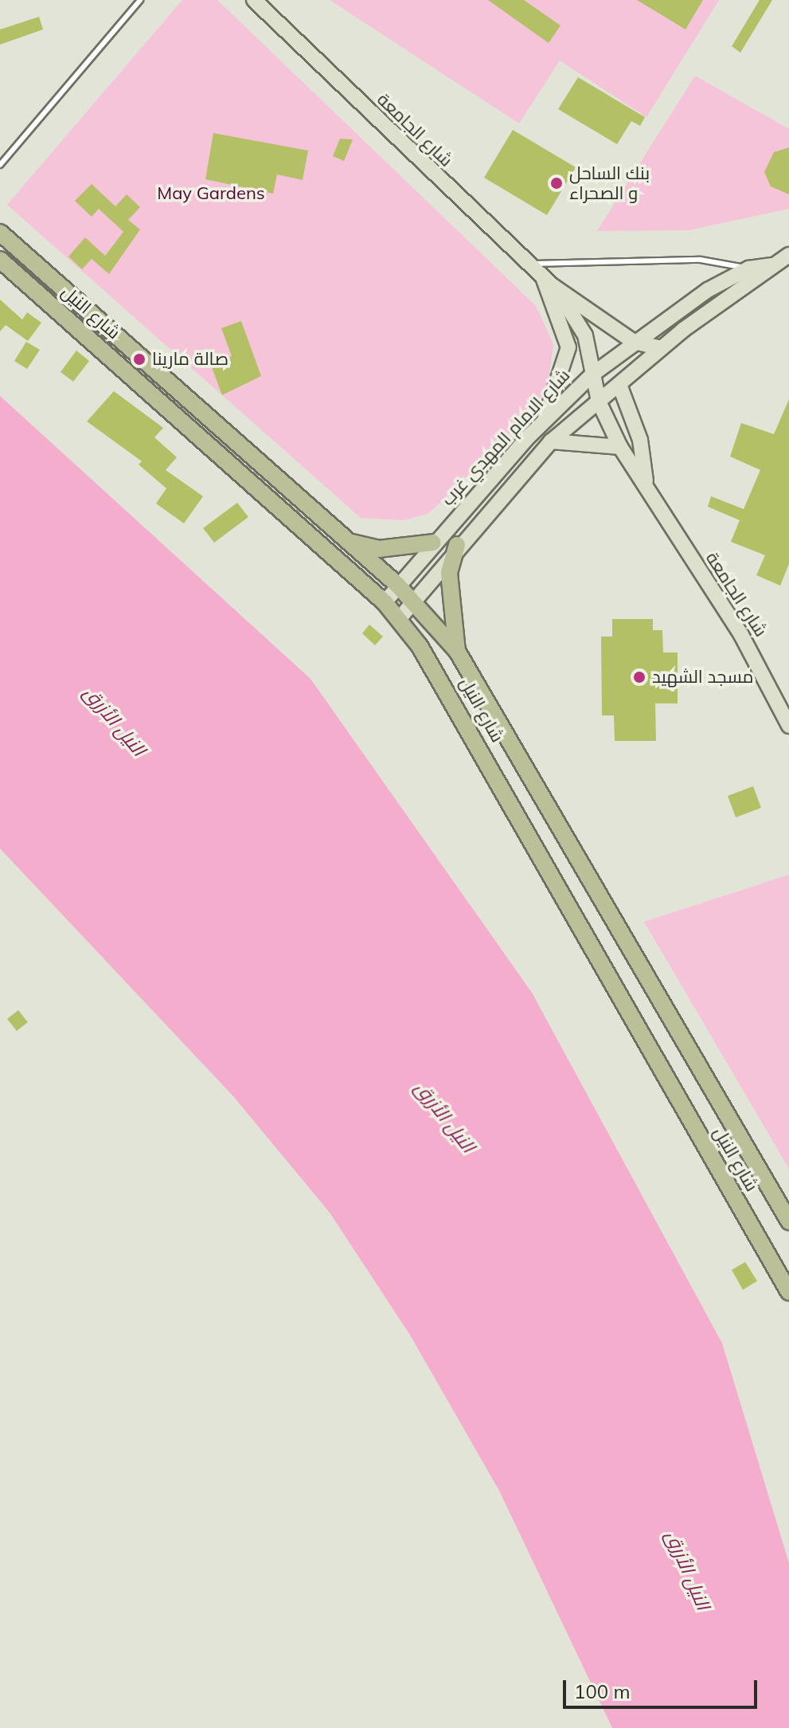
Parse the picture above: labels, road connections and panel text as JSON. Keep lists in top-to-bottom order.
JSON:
{
  "streets": {
    "main road": ["شارع الجامعة", "شارع النيل", "شارع الامام المهدي غرب"]
  },
  "crossings": [
    ["شارع الجامعة", "شارع الامام المهدي غرب"],
    ["شارع النيل", "شارع الامام المهدي غرب"]
  ],
  "water": ["النيل الأزرق"],
  "parks": ["May Gardens"],
  "places": ["بنك الساحل و الصحراء", "صالة مارينا", "مسجد الشهيد"],
  "scale_bar": "100 m"
}
